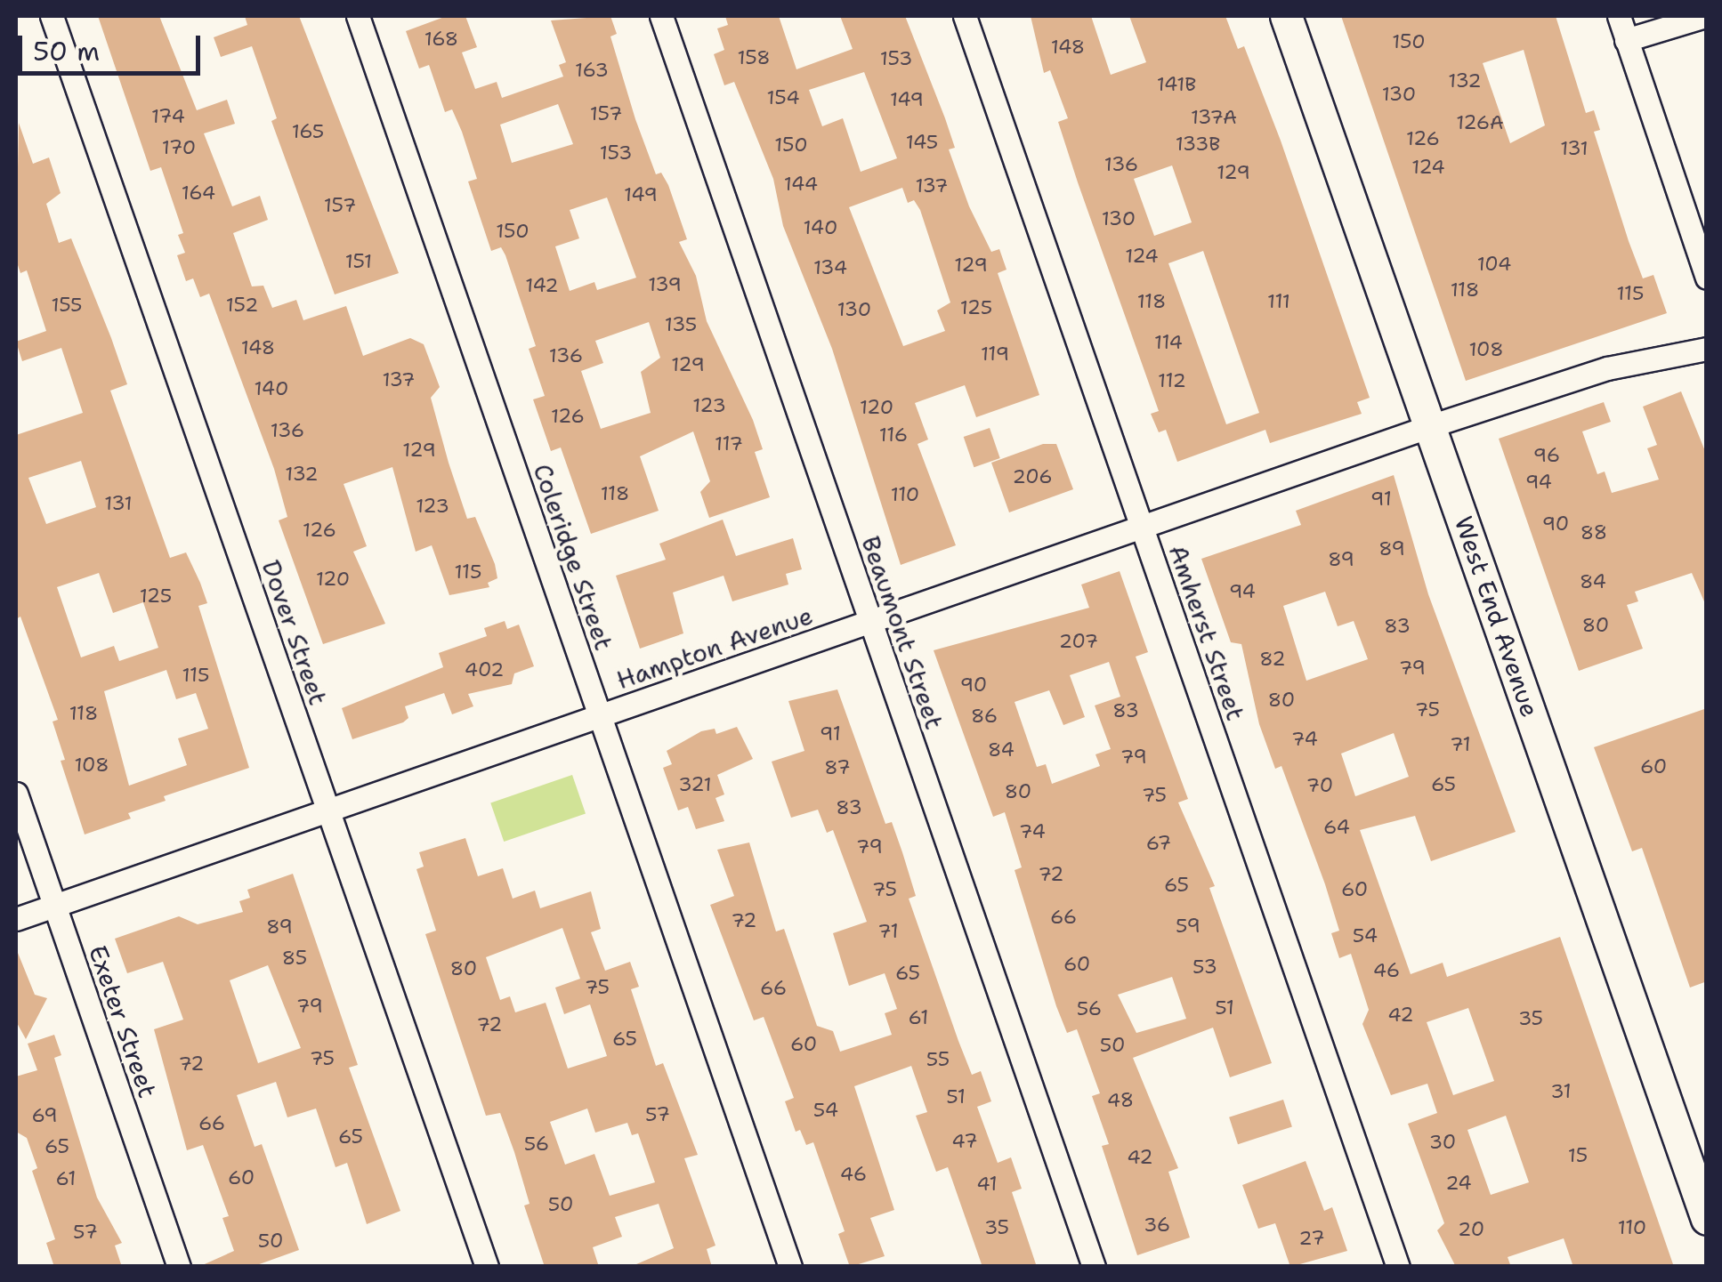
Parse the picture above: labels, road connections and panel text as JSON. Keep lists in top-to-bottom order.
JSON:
{
  "streets": {
    "main road": ["West End Avenue"],
    "street": [
      "Coleridge Street",
      "Dover Street",
      "Beaumont Street",
      "Amherst Street",
      "Hampton Avenue",
      "Exeter Street"
    ]
  },
  "crossings": [
    ["Coleridge Street", "Hampton Avenue"],
    ["West End Avenue", "Hampton Avenue"],
    ["Dover Street", "Hampton Avenue"],
    ["Beaumont Street", "Hampton Avenue"],
    ["Amherst Street", "Hampton Avenue"],
    ["Hampton Avenue", "Exeter Street"]
  ],
  "house_numbers": [
    "168",
    "150",
    "148",
    "158",
    "153",
    "163",
    "132",
    "141B",
    "130",
    "154",
    "149",
    "157",
    "174",
    "137A",
    "126A",
    "165",
    "126",
    "145",
    "133B",
    "150",
    "170",
    "131",
    "153",
    "136",
    "124",
    "129",
    "144",
    "137",
    "164",
    "149",
    "157",
    "130",
    "140",
    "150",
    "124",
    "151",
    "104",
    "129",
    "134",
    "139",
    "142",
    "118",
    "115",
    "118",
    "111",
    "155",
    "152",
    "125",
    "130",
    "135",
    "114",
    "148",
    "108",
    "119",
    "136",
    "129",
    "137",
    "112",
    "140",
    "123",
    "120",
    "126",
    "136",
    "116",
    "117",
    "129",
    "96",
    "132",
    "206",
    "94",
    "118",
    "110",
    "91",
    "131",
    "123",
    "90",
    "126",
    "88",
    "89",
    "89",
    "115",
    "120",
    "84",
    "94",
    "125",
    "80",
    "83",
    "207",
    "82",
    "79",
    "402",
    "115",
    "90",
    "80",
    "75",
    "83",
    "118",
    "86",
    "91",
    "74",
    "71",
    "84",
    "79",
    "108",
    "60",
    "87",
    "321",
    "65",
    "70",
    "80",
    "75",
    "83",
    "64",
    "74",
    "67",
    "79",
    "72",
    "65",
    "75",
    "60",
    "66",
    "72",
    "59",
    "89",
    "71",
    "54",
    "85",
    "60",
    "53",
    "80",
    "46",
    "65",
    "75",
    "66",
    "79",
    "51",
    "56",
    "42",
    "61",
    "35",
    "72",
    "65",
    "60",
    "50",
    "75",
    "55",
    "72",
    "31",
    "51",
    "48",
    "54",
    "57",
    "69",
    "66",
    "65",
    "47",
    "30",
    "56",
    "65",
    "15",
    "42",
    "46",
    "60",
    "61",
    "24",
    "41",
    "50",
    "36",
    "35",
    "110",
    "20",
    "57",
    "27",
    "50"
  ],
  "scale_bar": "50 m"
}
